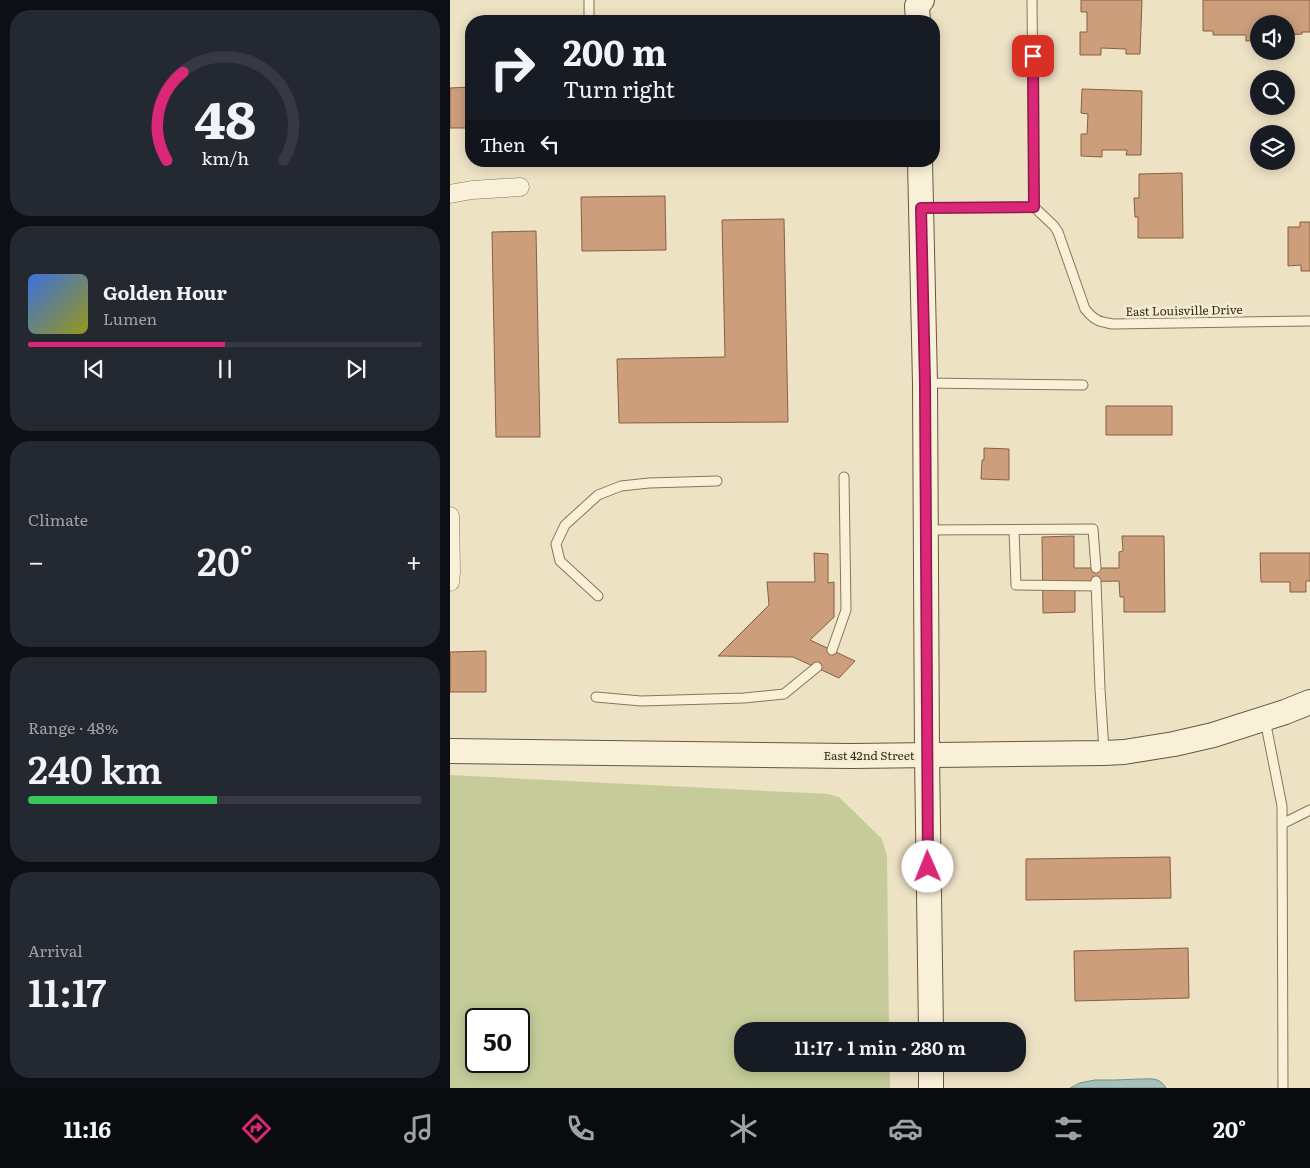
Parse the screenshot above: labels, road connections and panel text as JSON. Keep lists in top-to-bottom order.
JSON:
{
  "streets": {
    "main road": ["East 42nd Street"],
    "lane": ["East Louisville Drive"]
  },
  "page": {
    "turn": ["200 m", "Turn right"],
    "then": "Then",
    "song": ["Golden Hour", "Lumen"],
    "tile": [
      "Climate",
      ["Range · 48%", "240 km"],
      ["Arrival", "11:17"]
    ],
    "heat": ["−", "20°", "+"],
    "limit": "50",
    "trip": "11:17 · 1 min · 280 m",
    "tabs": ["11:16", "20°"],
    "gauge": ["48", "km/h"]
  }
}
